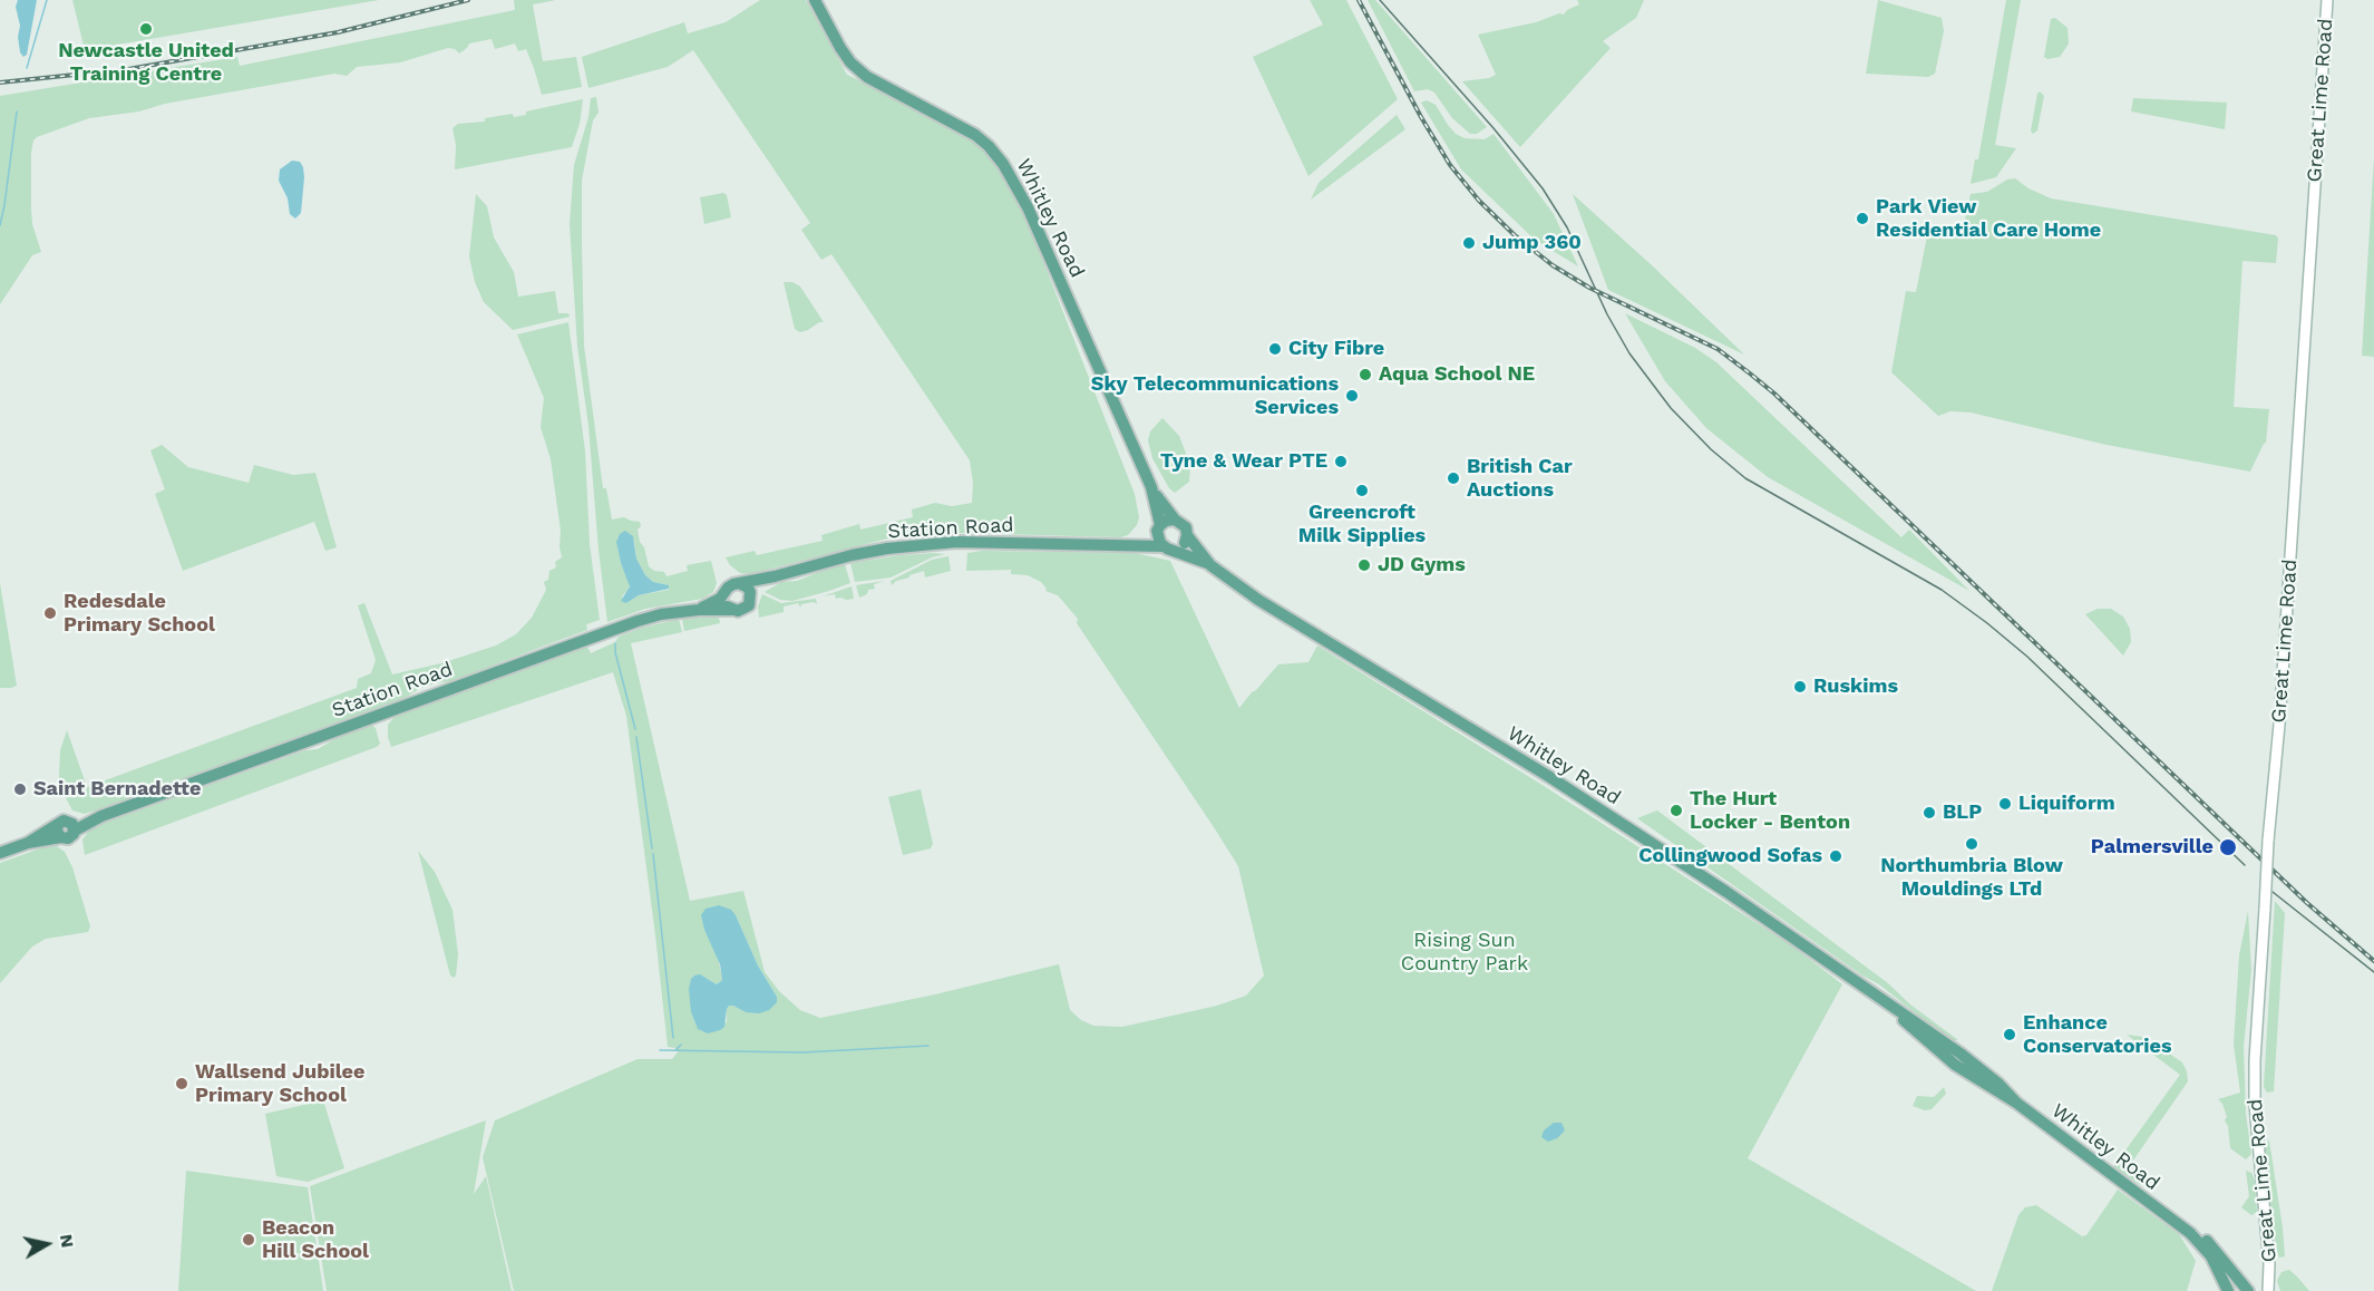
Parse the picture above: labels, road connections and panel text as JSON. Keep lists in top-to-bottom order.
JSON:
{
  "streets": {
    "main road": ["Great Lime Road", "Whitley Road", "Station Road"]
  },
  "crossings": [
    ["Great Lime Road", "Whitley Road"],
    ["Whitley Road", "Station Road"]
  ],
  "parks": ["Rising Sun Country Park"],
  "places": [
    "Newcastle United Training Centre",
    "Park View Residential Care Home",
    "Jump 360",
    "City Fibre",
    "Aqua School NE",
    "Sky Telecommunications Services",
    "Tyne & Wear PTE",
    "British Car Auctions",
    "Greencroft Milk Sipplies",
    "JD Gyms",
    "Redesdale Primary School",
    "Ruskims",
    "Saint Bernadette",
    "Liquiform",
    "The Hurt Locker - Benton",
    "BLP",
    "Northumbria Blow Mouldings LTd",
    "Palmersville",
    "Collingwood Sofas",
    "Enhance Conservatories",
    "Wallsend Jubilee Primary School",
    "Beacon Hill School"
  ],
  "north": "right"
}
